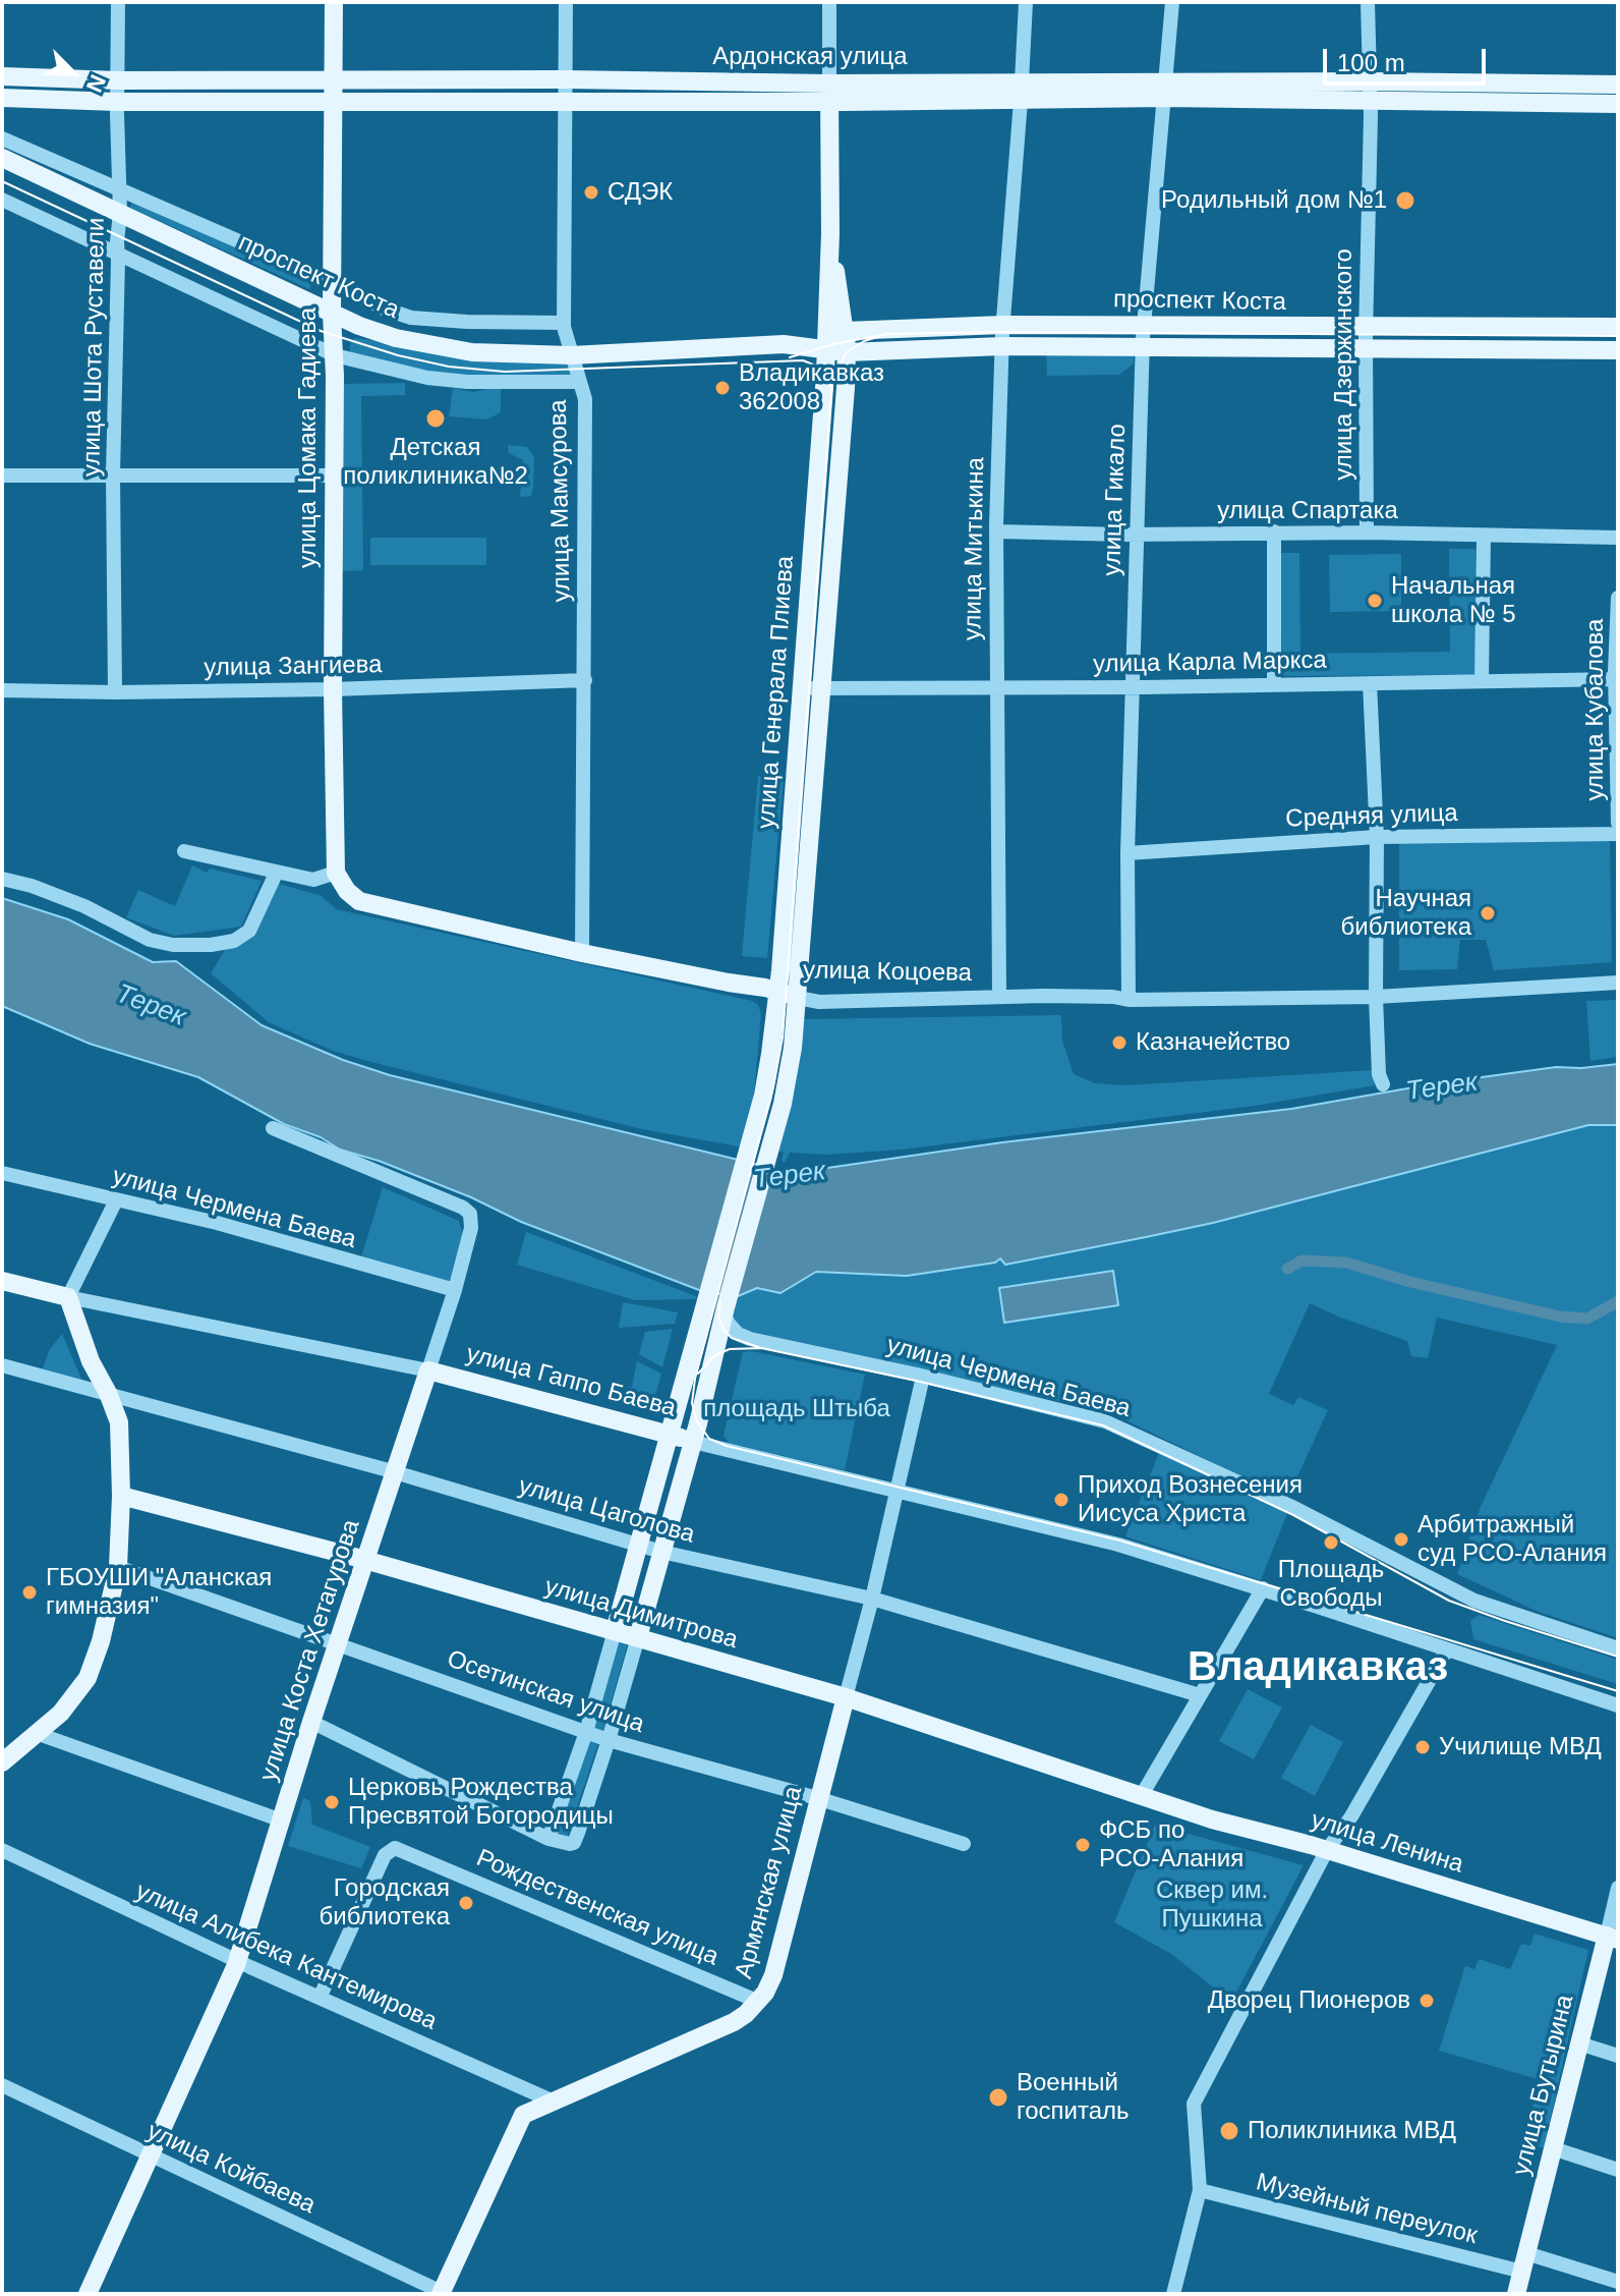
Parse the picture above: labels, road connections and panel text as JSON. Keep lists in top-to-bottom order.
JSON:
{
  "streets": {
    "main road": [
      "Ардонская улица",
      "проспект Коста",
      "улица Цомака Гадиева",
      "улица Генерала Плиева",
      "улица Коцоева",
      "улица Гаппо Баева",
      "улица Димитрова",
      "улица Коста Хетагурова",
      "улица Ленина",
      "Армянская улица",
      "улица Бутырина"
    ],
    "street": [
      "улица Шота Руставели",
      "улица Дзержинского",
      "улица Гикало",
      "улица Мамсурова",
      "улица Спартака",
      "улица Митькина",
      "улица Карла Маркса",
      "улица Зангиева",
      "улица Кубалова",
      "Средняя улица",
      "улица Чермена Баева",
      "улица Цаголова",
      "Осетинская улица",
      "Рождественская улица",
      "улица Алибека Кантемирова",
      "улица Койбаева",
      "Музейный переулок"
    ]
  },
  "crossings": [
    ["Ардонская улица", "улица Шота Руставели"],
    ["Ардонская улица", "улица Дзержинского"],
    ["Ардонская улица", "улица Цомака Гадиева"],
    ["Ардонская улица", "улица Гикало"],
    ["Ардонская улица", "улица Мамсурова"],
    ["Ардонская улица", "улица Митькина"],
    ["Ардонская улица", "улица Генерала Плиева"],
    ["проспект Коста", "улица Шота Руставели"],
    ["проспект Коста", "улица Дзержинского"],
    ["проспект Коста", "улица Цомака Гадиева"],
    ["проспект Коста", "улица Гикало"],
    ["проспект Коста", "улица Мамсурова"],
    ["проспект Коста", "улица Митькина"],
    ["проспект Коста", "улица Генерала Плиева"],
    ["улица Шота Руставели", "улица Зангиева"],
    ["улица Дзержинского", "улица Спартака"],
    ["улица Цомака Гадиева", "улица Зангиева"],
    ["улица Цомака Гадиева", "улица Коцоева"],
    ["улица Гикало", "улица Спартака"],
    ["улица Гикало", "улица Карла Маркса"],
    ["улица Гикало", "Средняя улица"],
    ["улица Гикало", "улица Коцоева"],
    ["улица Мамсурова", "улица Зангиева"],
    ["улица Мамсурова", "улица Коцоева"],
    ["улица Спартака", "улица Митькина"],
    ["улица Митькина", "улица Карла Маркса"],
    ["улица Митькина", "улица Коцоева"],
    ["улица Карла Маркса", "улица Генерала Плиева"],
    ["улица Карла Маркса", "улица Кубалова"],
    ["улица Генерала Плиева", "улица Коцоева"],
    ["улица Генерала Плиева", "улица Чермена Баева"],
    ["улица Генерала Плиева", "улица Гаппо Баева"],
    ["улица Генерала Плиева", "улица Цаголова"],
    ["улица Генерала Плиева", "улица Димитрова"],
    ["улица Чермена Баева", "улица Коста Хетагурова"],
    ["улица Чермена Баева", "Армянская улица"],
    ["улица Гаппо Баева", "улица Коста Хетагурова"],
    ["улица Гаппо Баева", "Армянская улица"],
    ["улица Цаголова", "улица Коста Хетагурова"],
    ["улица Цаголова", "Армянская улица"],
    ["улица Димитрова", "улица Коста Хетагурова"],
    ["улица Димитрова", "улица Ленина"],
    ["улица Димитрова", "Армянская улица"],
    ["улица Коста Хетагурова", "Осетинская улица"],
    ["улица Коста Хетагурова", "улица Алибека Кантемирова"],
    ["улица Коста Хетагурова", "улица Койбаева"],
    ["Осетинская улица", "Армянская улица"],
    ["улица Ленина", "улица Бутырина"],
    ["Армянская улица", "Рождественская улица"],
    ["Армянская улица", "улица Алибека Кантемирова"],
    ["Армянская улица", "улица Койбаева"],
    ["Рождественская улица", "улица Алибека Кантемирова"],
    ["улица Бутырина", "Музейный переулок"]
  ],
  "districts": ["Владикавказ"],
  "water": ["Терек"],
  "parks": ["площадь Штыба", "Сквер им. Пушкина"],
  "places": [
    "СДЭК",
    "Родильный дом №1",
    "Владикавказ 362008",
    "Детская поликлиника№2",
    "Начальная школа № 5",
    "Научная библиотека",
    "Казначейство",
    "Приход Вознесения Иисуса Христа",
    "Арбитражный суд РСО-Алания",
    "Площадь Свободы",
    "ГБОУШИ \"Аланская гимназия\"",
    "Училище МВД",
    "Церковь Рождества Пресвятой Богородицы",
    "ФСБ по РСО-Алания",
    "Городская библиотека",
    "Дворец Пионеров",
    "Военный госпиталь",
    "Поликлиника МВД"
  ],
  "scale_bar": "100 m",
  "north": "bottom right"
}
